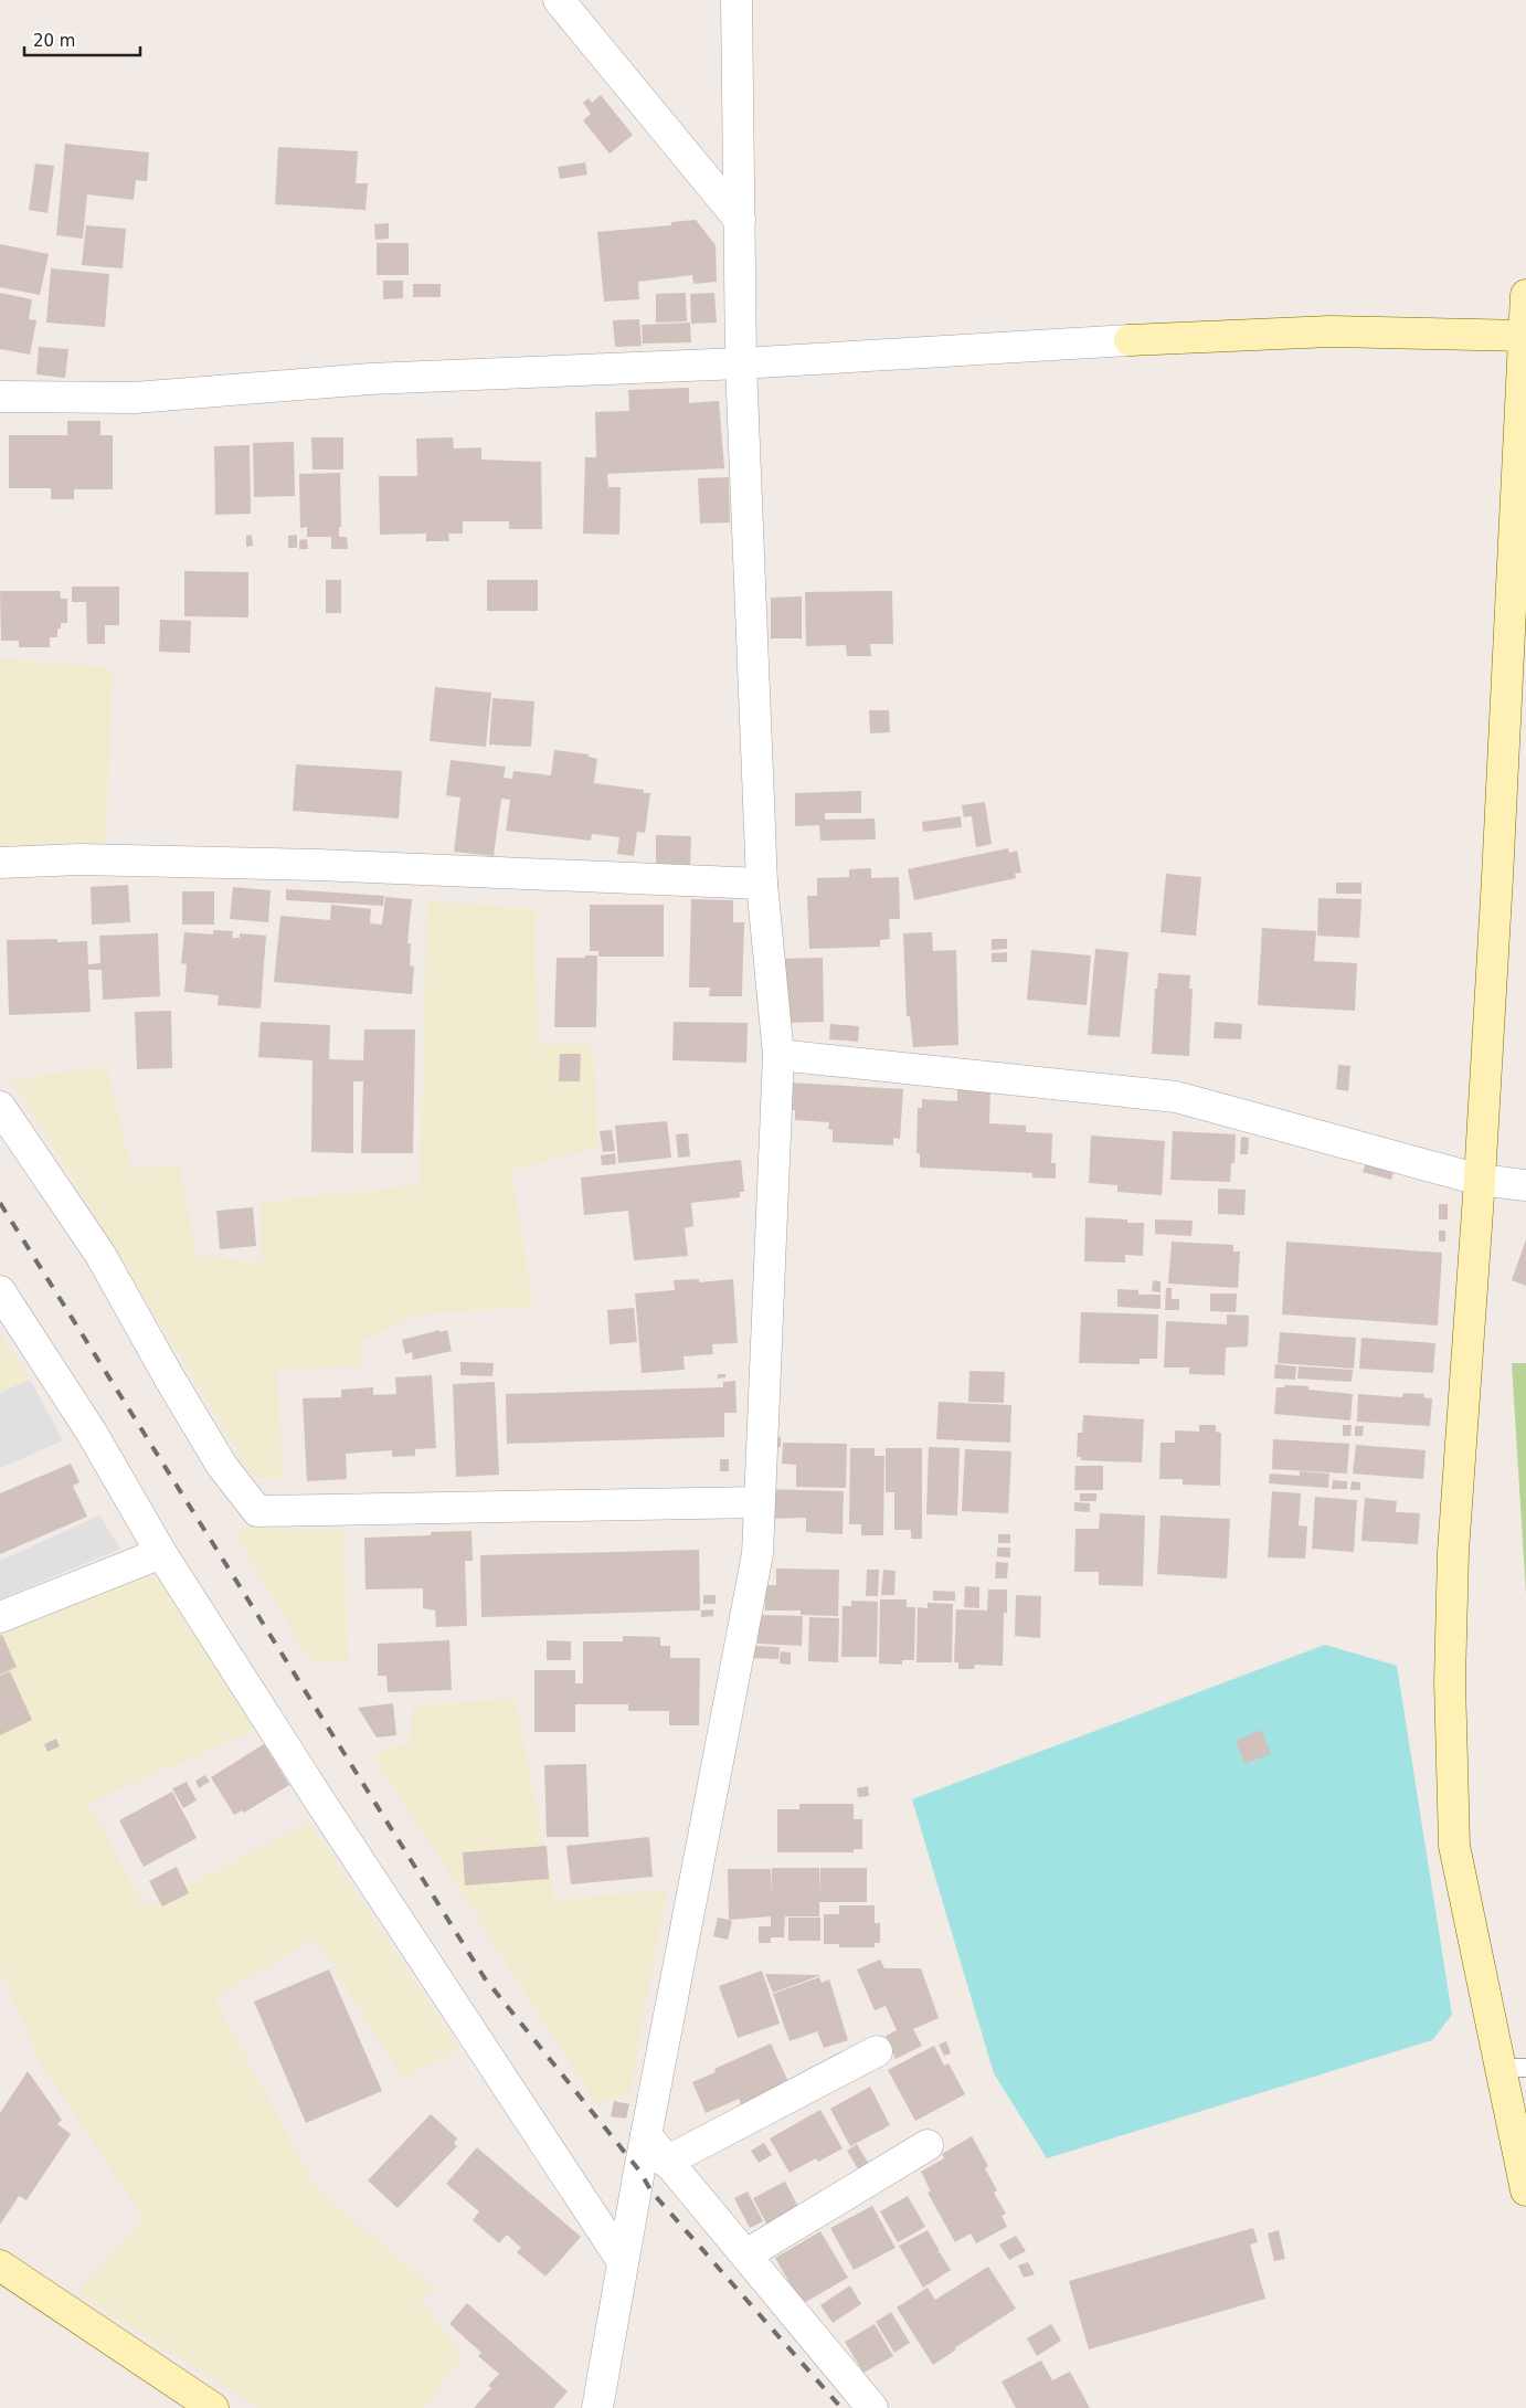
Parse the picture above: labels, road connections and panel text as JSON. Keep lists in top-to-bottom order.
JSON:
{
  "scale_bar": "20 m"
}
